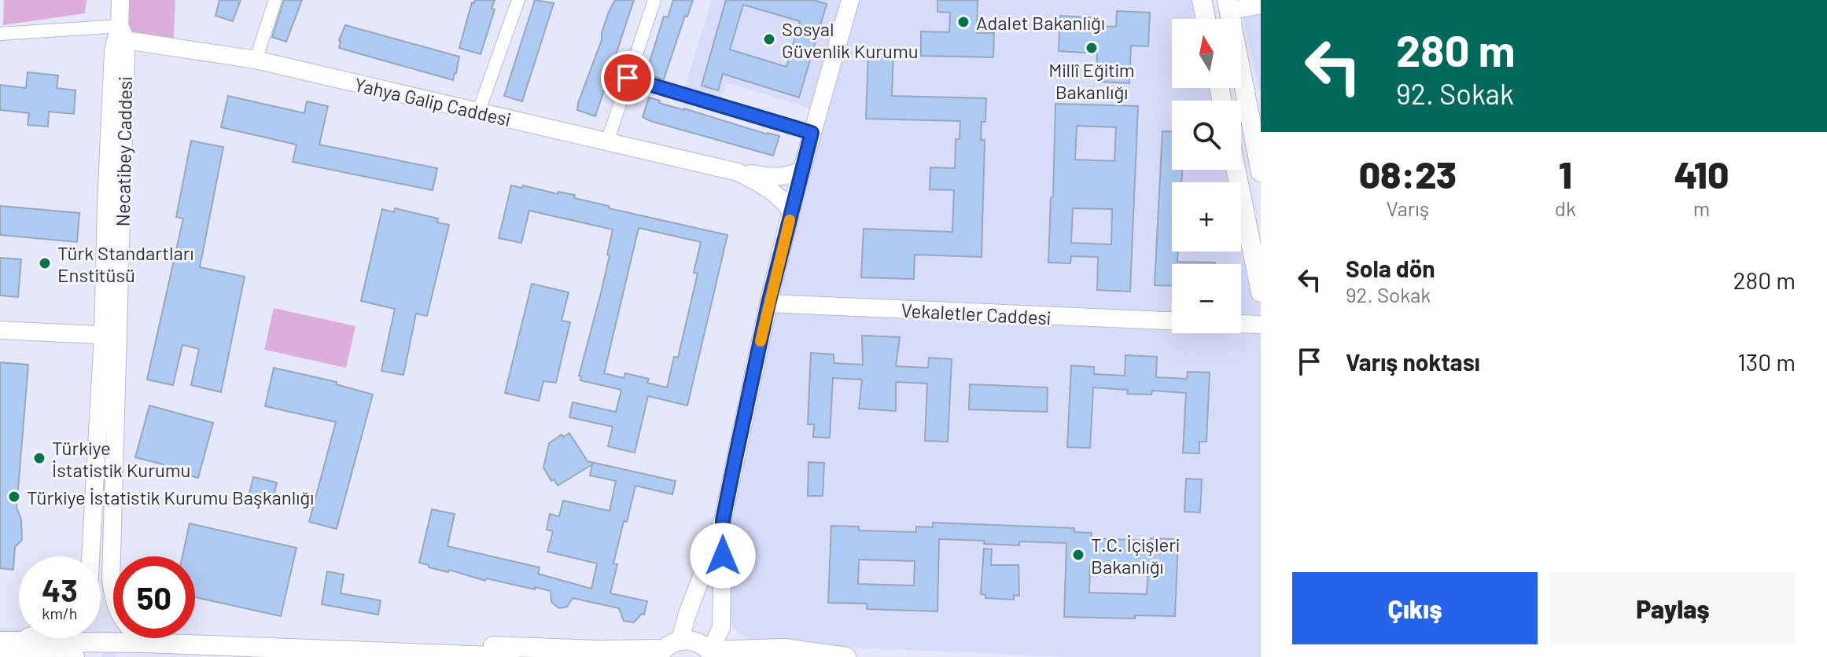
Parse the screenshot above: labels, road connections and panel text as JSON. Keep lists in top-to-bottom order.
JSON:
{
  "streets": {
    "main road": ["Yahya Galip Caddesi", "Necatibey Caddesi", "Vekaletler Caddesi"]
  },
  "crossings": [
    ["Yahya Galip Caddesi", "Necatibey Caddesi"]
  ],
  "places": [
    "Adalet Bakanlığı",
    "Sosyal Güvenlik Kurumu",
    "Millî Eğitim Bakanlığı",
    "Türk Standartları Enstitüsü",
    "Türkiye İstatistik Kurumu",
    "Türkiye İstatistik Kurumu Başkanlığı",
    "T.C. İçişleri Bakanlığı"
  ],
  "north": "top",
  "page": {
    "turn": ["280 m", "92. Sokak"],
    "map_buttons": ["+", "−"],
    "eta": [
      "08:23",
      "Varış",
      "1",
      "dk",
      "410",
      "m"
    ],
    "list": [
      {
        "name": "Sola dön",
        "note": "92. Sokak",
        "value": "280 m"
      },
      {
        "name": "Varış noktası",
        "value": "130 m"
      }
    ],
    "speed": "43 km/h",
    "limit": "50",
    "buttons": ["Çıkış", "Paylaş"]
  }
}
